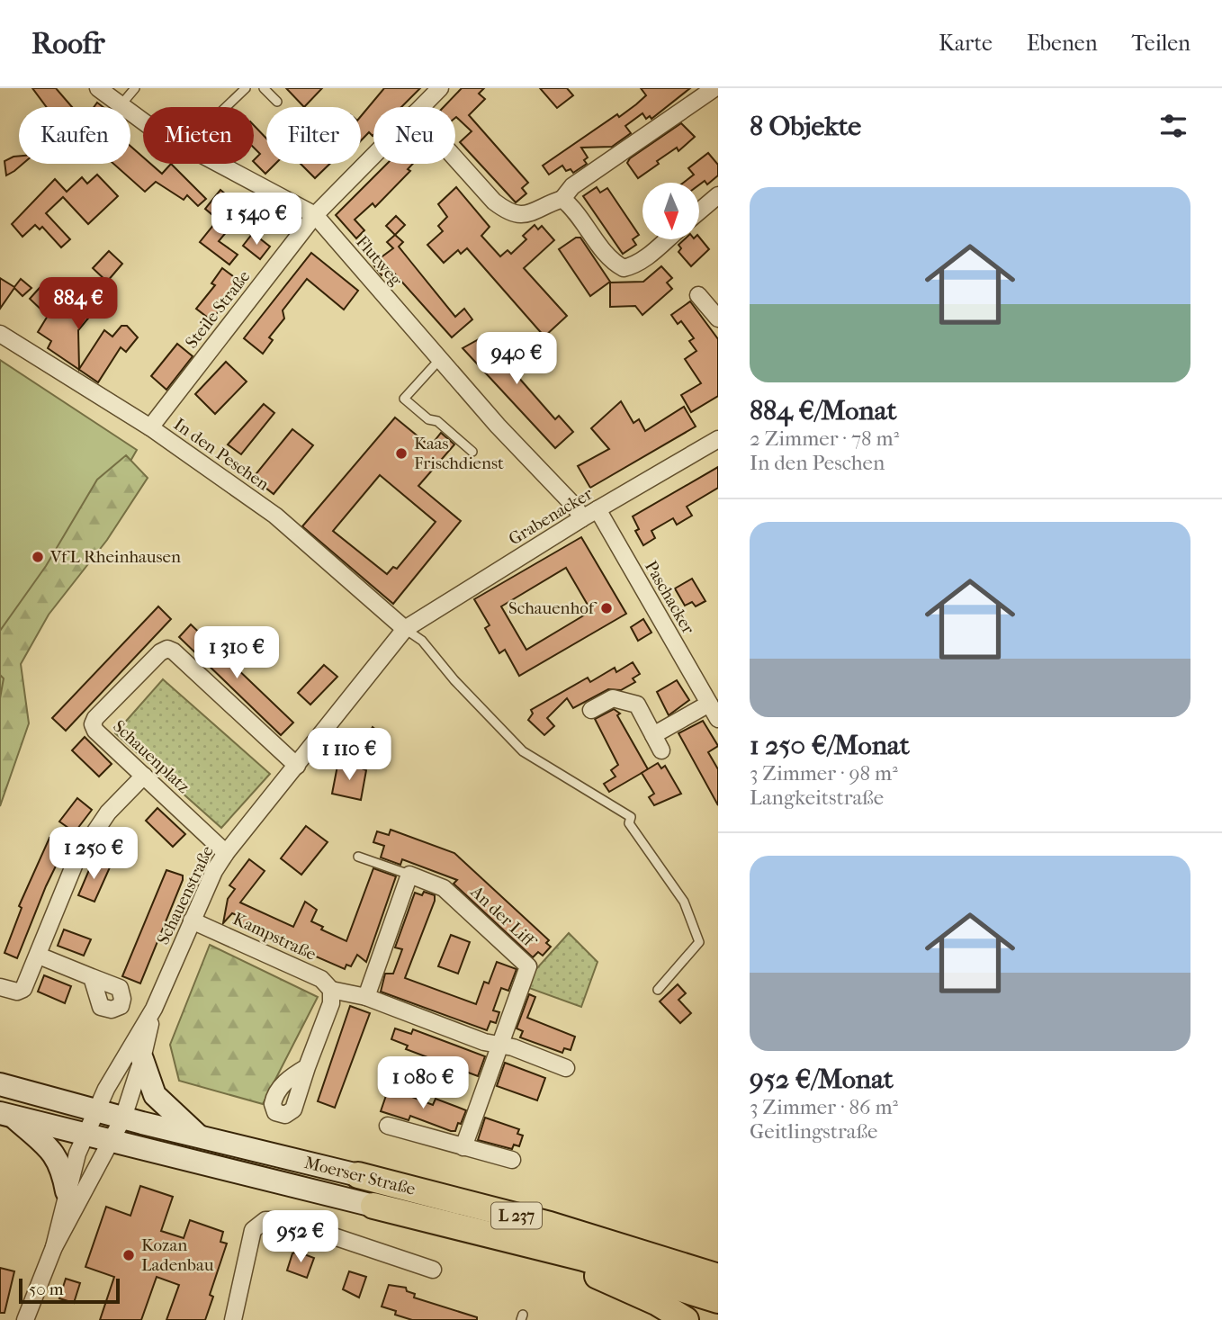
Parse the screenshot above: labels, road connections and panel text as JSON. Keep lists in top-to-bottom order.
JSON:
{
  "streets": {
    "highway": ["Moerser Straße", "L 237"],
    "street": [
      "Flutweg",
      "Steile Straße",
      "In den Peschen",
      "Grabenacker",
      "Paschacker",
      "Schauenplatz",
      "Schauenstraße",
      "An der Liff",
      "Kampstraße"
    ]
  },
  "crossings": [
    ["Flutweg", "Steile Straße"],
    ["Flutweg", "Grabenacker"],
    ["Steile Straße", "In den Peschen"],
    ["In den Peschen", "Grabenacker"],
    ["In den Peschen", "Schauenstraße"],
    ["Grabenacker", "Paschacker"],
    ["Grabenacker", "Schauenstraße"],
    ["Schauenplatz", "Schauenstraße"],
    ["Schauenstraße", "Kampstraße"],
    ["Schauenstraße", "Moerser Straße"],
    ["Moerser Straße", "L 237"]
  ],
  "places": [
    "Kaas Frischdienst",
    "VfL Rheinhausen",
    "Schauenhof",
    "Kozan Ladenbau"
  ],
  "scale_bar": "50 m",
  "north": "bottom",
  "page": {
    "header": "Roofr",
    "nav": ["Karte", "Ebenen", "Teilen"],
    "heading": "8 Objekte",
    "chip": [
      "Kaufen",
      "Mieten",
      "Filter",
      "Neu"
    ],
    "list": [
      {
        "name": "884 €/Monat",
        "note": "2 Zimmer · 78 m² · In den Peschen"
      },
      {
        "name": "1 250 €/Monat",
        "note": "3 Zimmer · 98 m² · Langkeitstraße"
      },
      {
        "name": "952 €/Monat",
        "note": "3 Zimmer · 86 m² · Geitlingstraße"
      }
    ],
    "price": [
      "1 540 €",
      "884 €",
      "940 €",
      "1 310 €",
      "1 110 €",
      "1 250 €",
      "1 080 €",
      "952 €"
    ],
    "scale": "50 m"
  }
}
